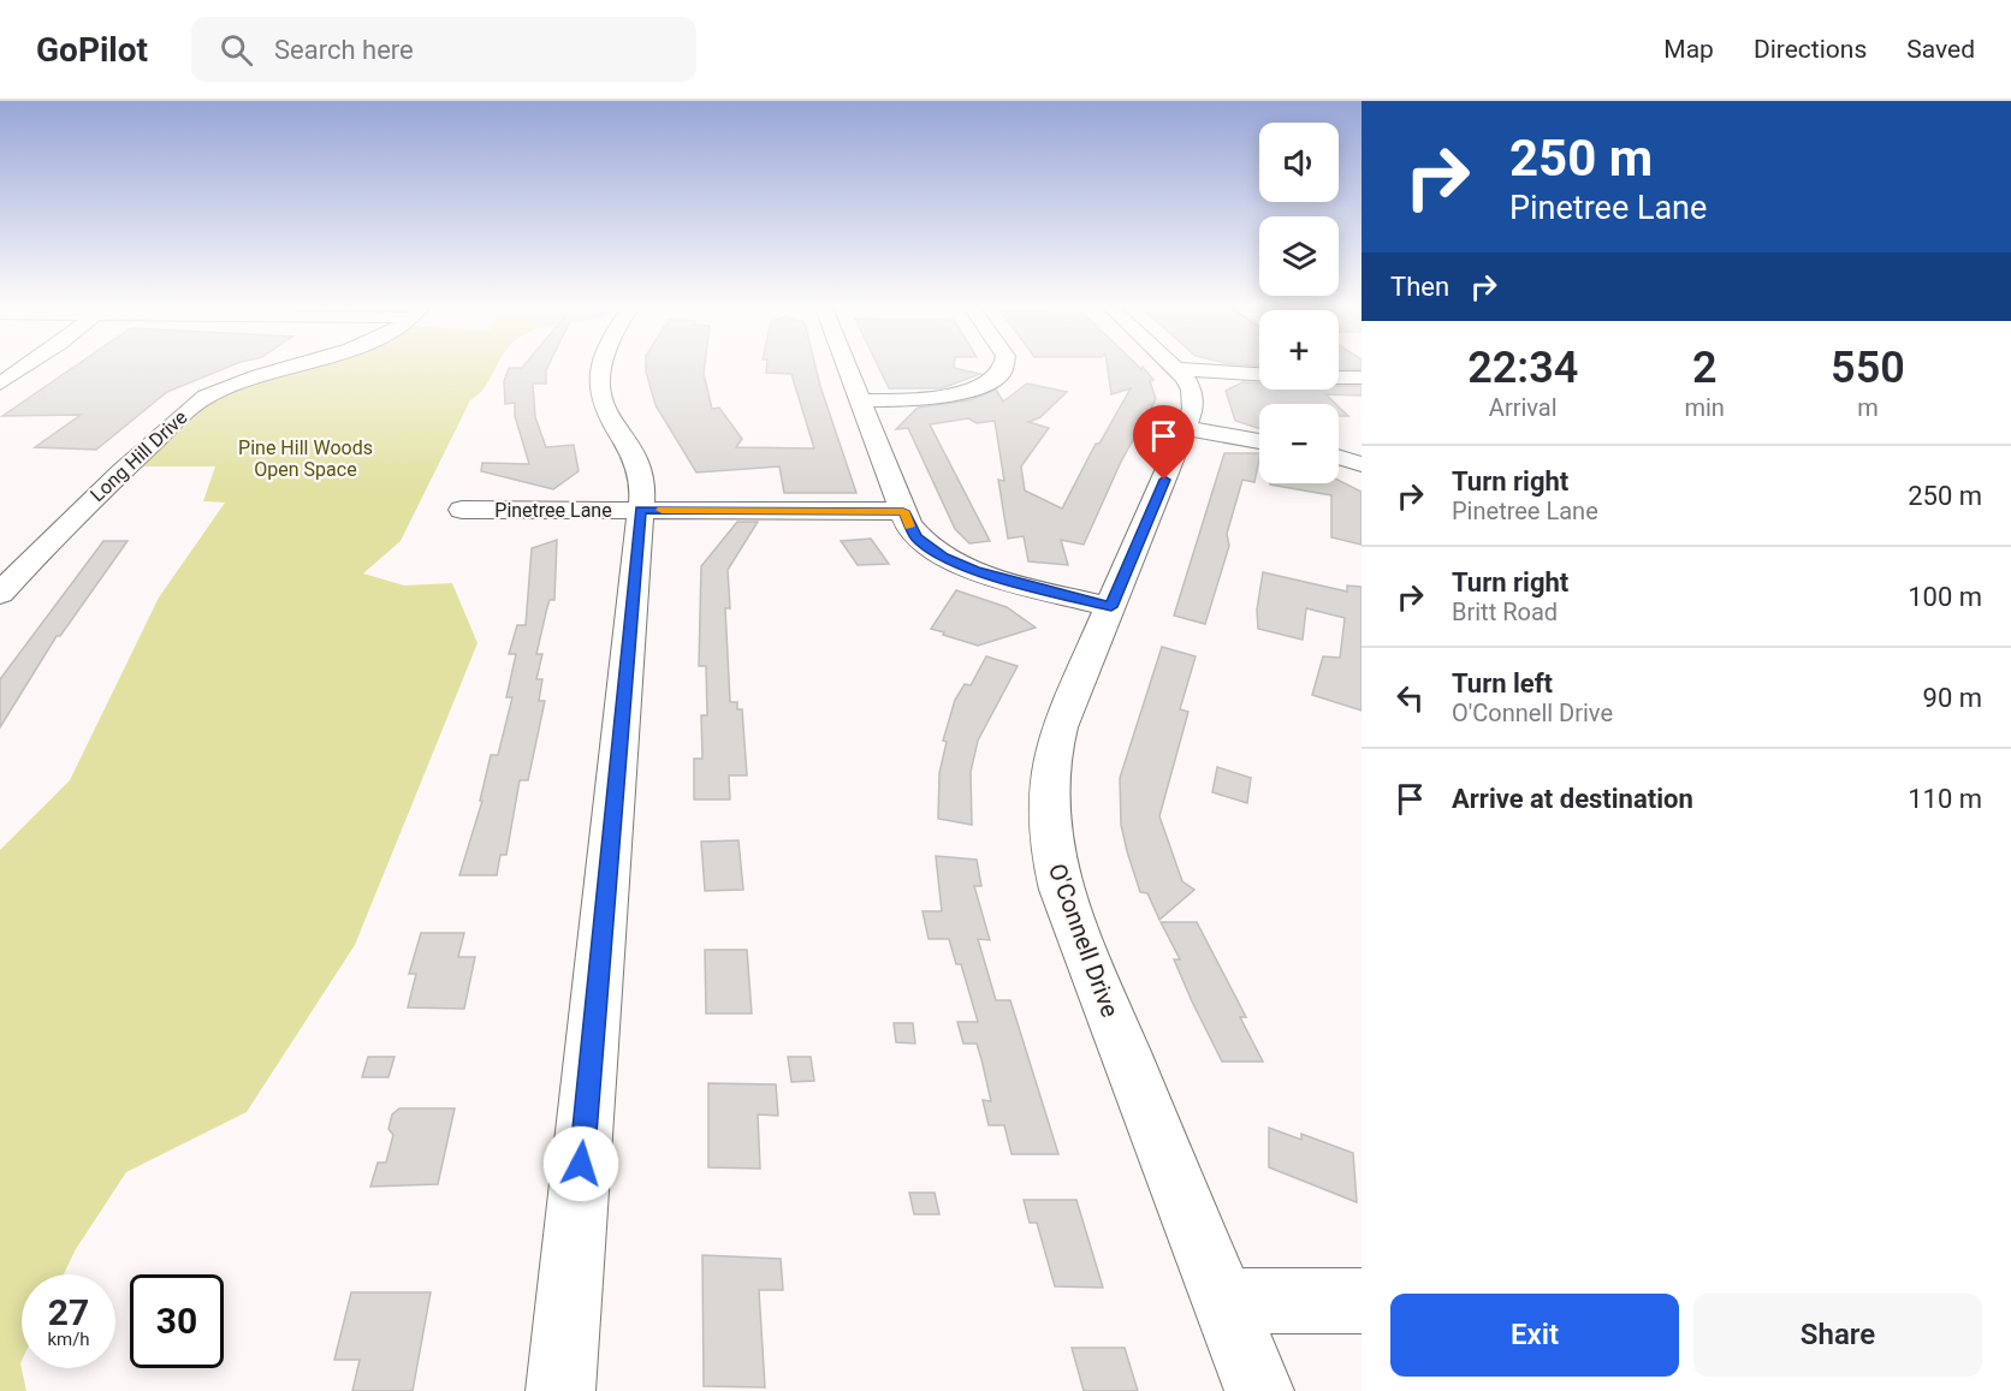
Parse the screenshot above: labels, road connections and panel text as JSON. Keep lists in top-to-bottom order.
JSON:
{
  "streets": {
    "street": ["Long Hill Drive", "Pinetree Lane", "O'Connell Drive"]
  },
  "parks": ["Pine Hill Woods Open Space"],
  "page": {
    "header": "GoPilot",
    "search": "Search here",
    "nav": ["Map", "Directions", "Saved"],
    "turn": ["250 m", "Pinetree Lane"],
    "map_buttons": ["+", "−"],
    "then": "Then",
    "eta": [
      "22:34",
      "Arrival",
      "2",
      "min",
      "550",
      "m"
    ],
    "list": [
      {
        "name": "Turn right",
        "note": "Pinetree Lane",
        "value": "250 m"
      },
      {
        "name": "Turn right",
        "note": "Britt Road",
        "value": "100 m"
      },
      {
        "name": "Turn left",
        "note": "O'Connell Drive",
        "value": "90 m"
      },
      {
        "name": "Arrive at destination",
        "value": "110 m"
      }
    ],
    "speed": "27 km/h",
    "limit": "30",
    "buttons": ["Exit", "Share"]
  }
}
